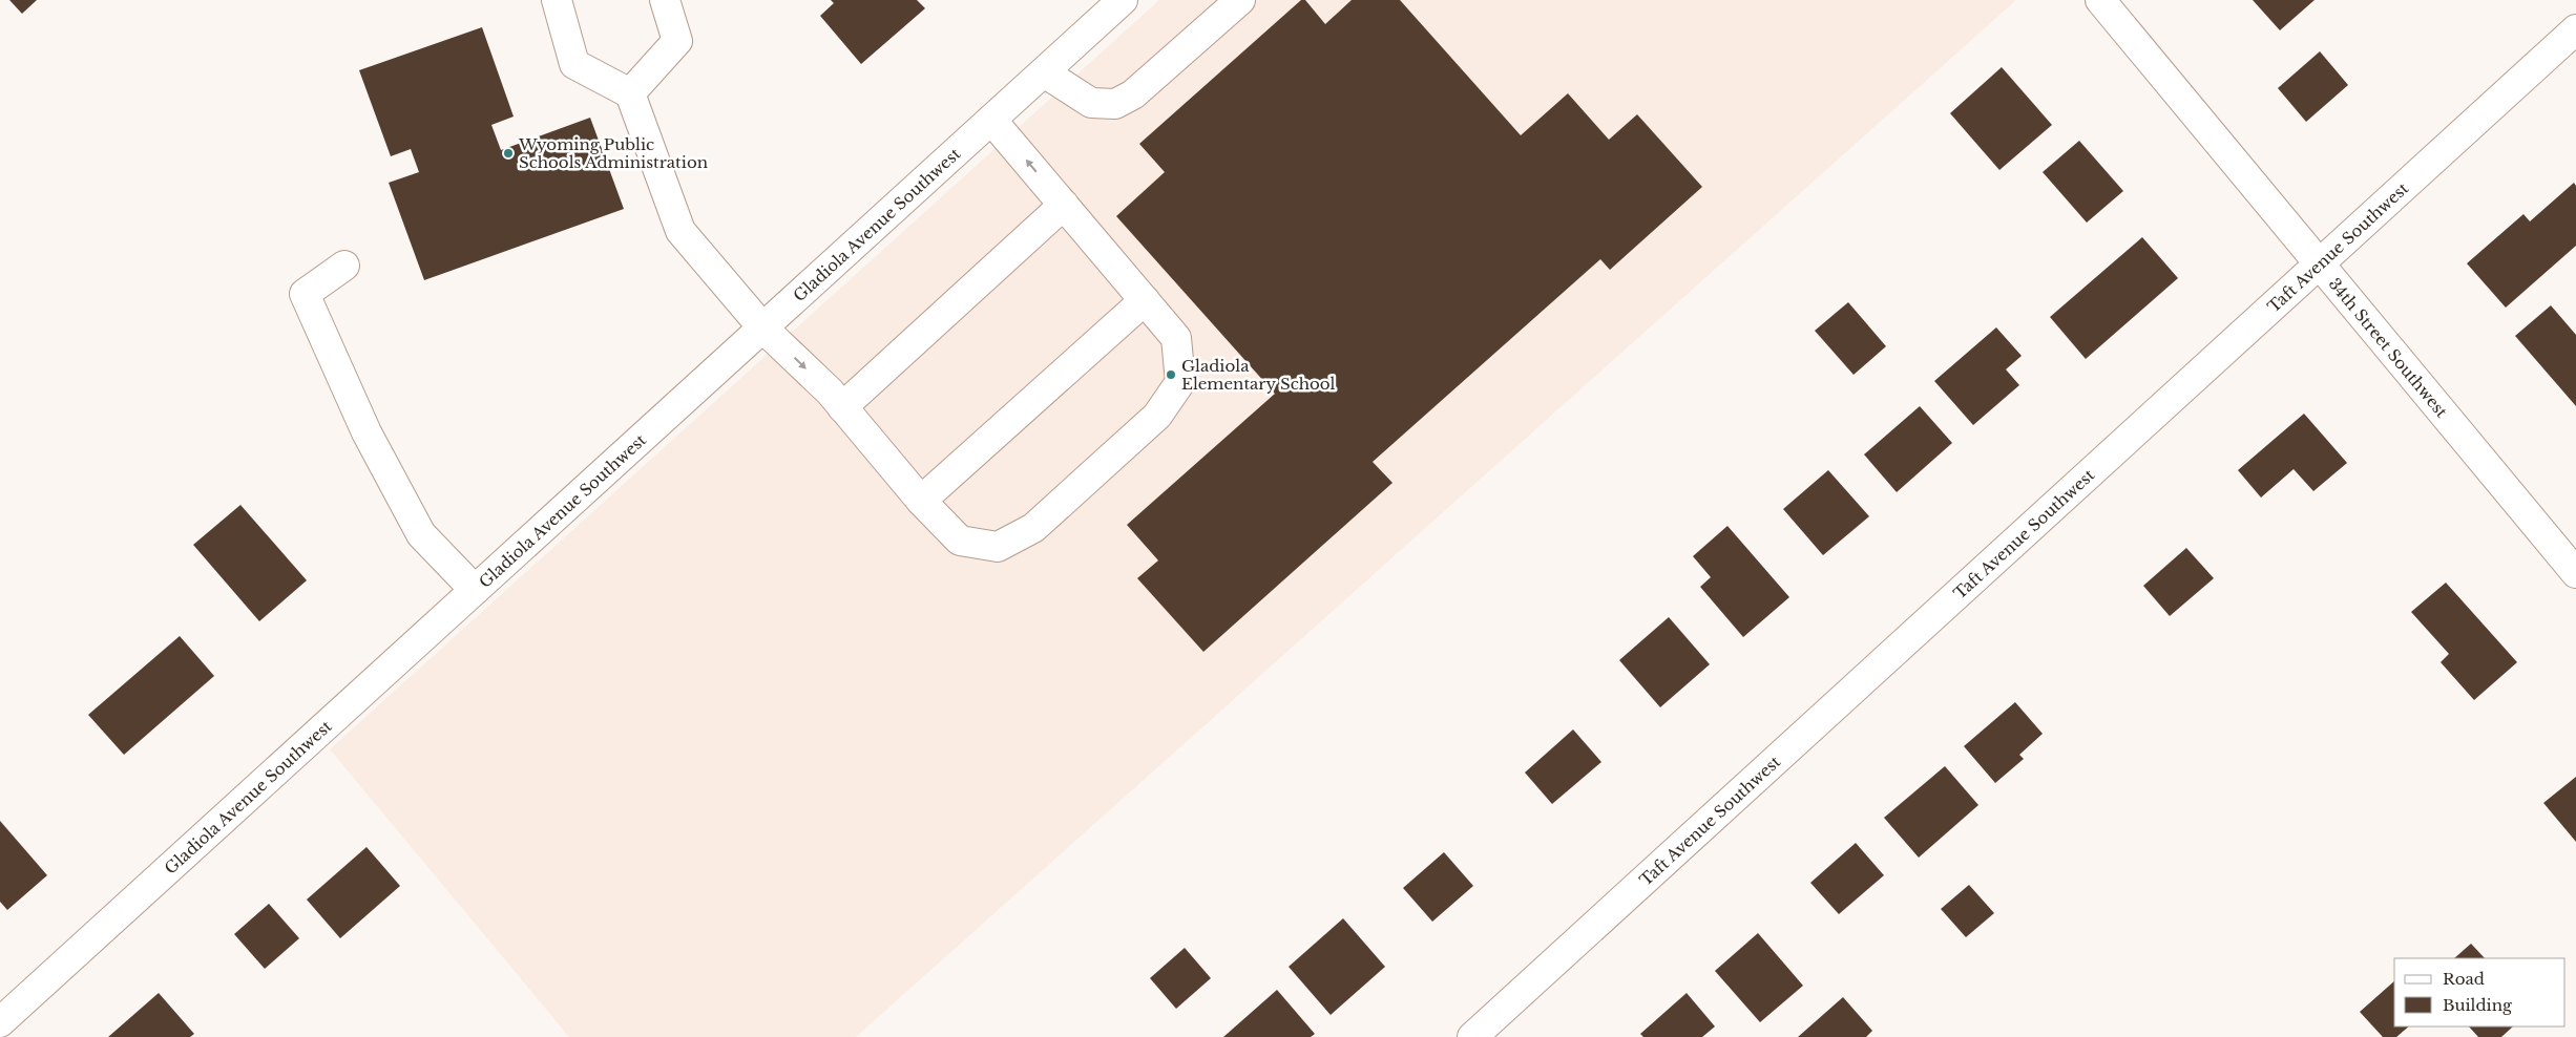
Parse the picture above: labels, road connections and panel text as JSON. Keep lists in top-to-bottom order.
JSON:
{
  "streets": {
    "street": ["Gladiola Avenue Southwest", "Taft Avenue Southwest", "34th Street Southwest"]
  },
  "crossings": [
    ["Taft Avenue Southwest", "34th Street Southwest"]
  ],
  "places": ["Wyoming Public Schools Administration", "Gladiola Elementary School"],
  "legend": ["Road", "Building"]
}
